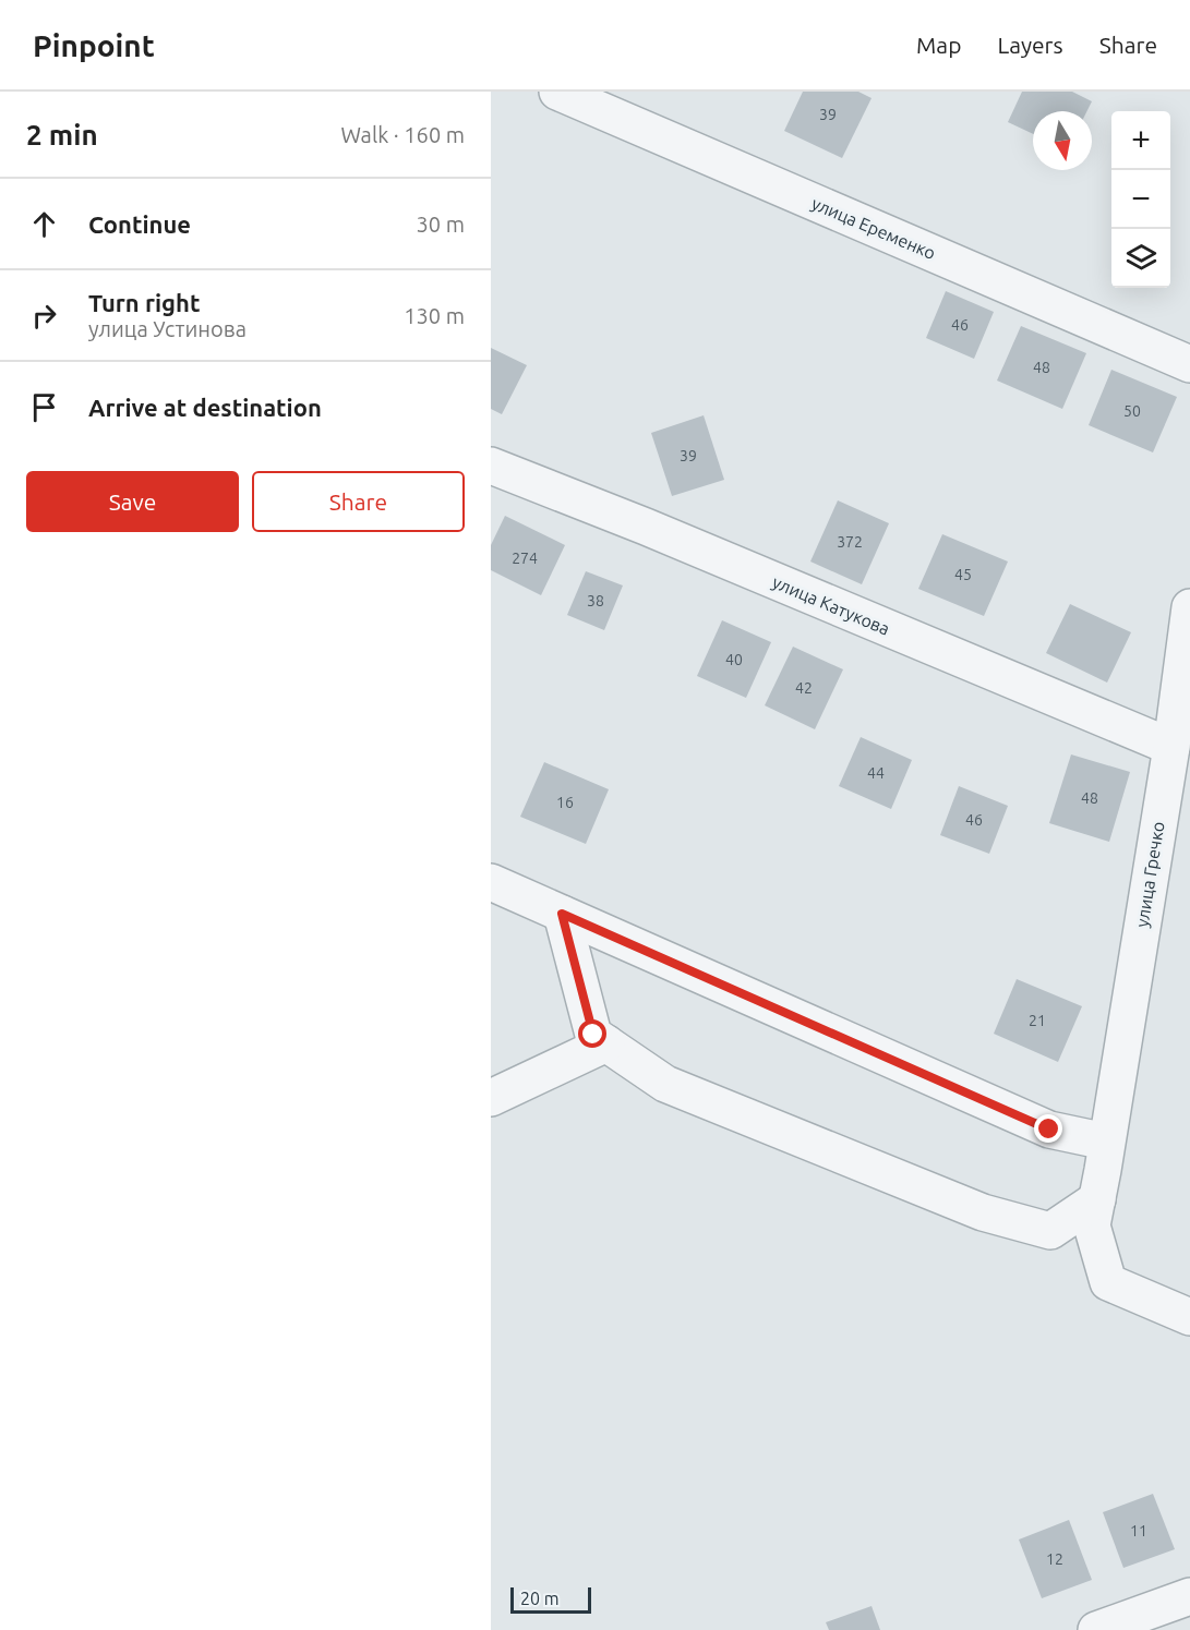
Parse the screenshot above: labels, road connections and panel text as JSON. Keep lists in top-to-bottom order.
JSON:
{
  "streets": {
    "street": ["улица Еременко", "улица Катукова", "улица Гречко"]
  },
  "crossings": [
    ["улица Катукова", "улица Гречко"]
  ],
  "house_numbers": [
    "39",
    "46",
    "48",
    "50",
    "39",
    "372",
    "274",
    "45",
    "38",
    "40",
    "42",
    "44",
    "48",
    "16",
    "46",
    "21",
    "11",
    "12"
  ],
  "scale_bar": "20 m",
  "north": "bottom",
  "page": {
    "header": "Pinpoint",
    "nav": ["Map", "Layers", "Share"],
    "heading": ["2 min", "Walk · 160 m"],
    "map_buttons": ["+", "−"],
    "list": [
      ["Continue", "30 m"],
      ["Turn right", "улица Устинова", "130 m"],
      "Arrive at destination"
    ],
    "buttons": ["Save", "Share"],
    "scale": "20 m"
  }
}
